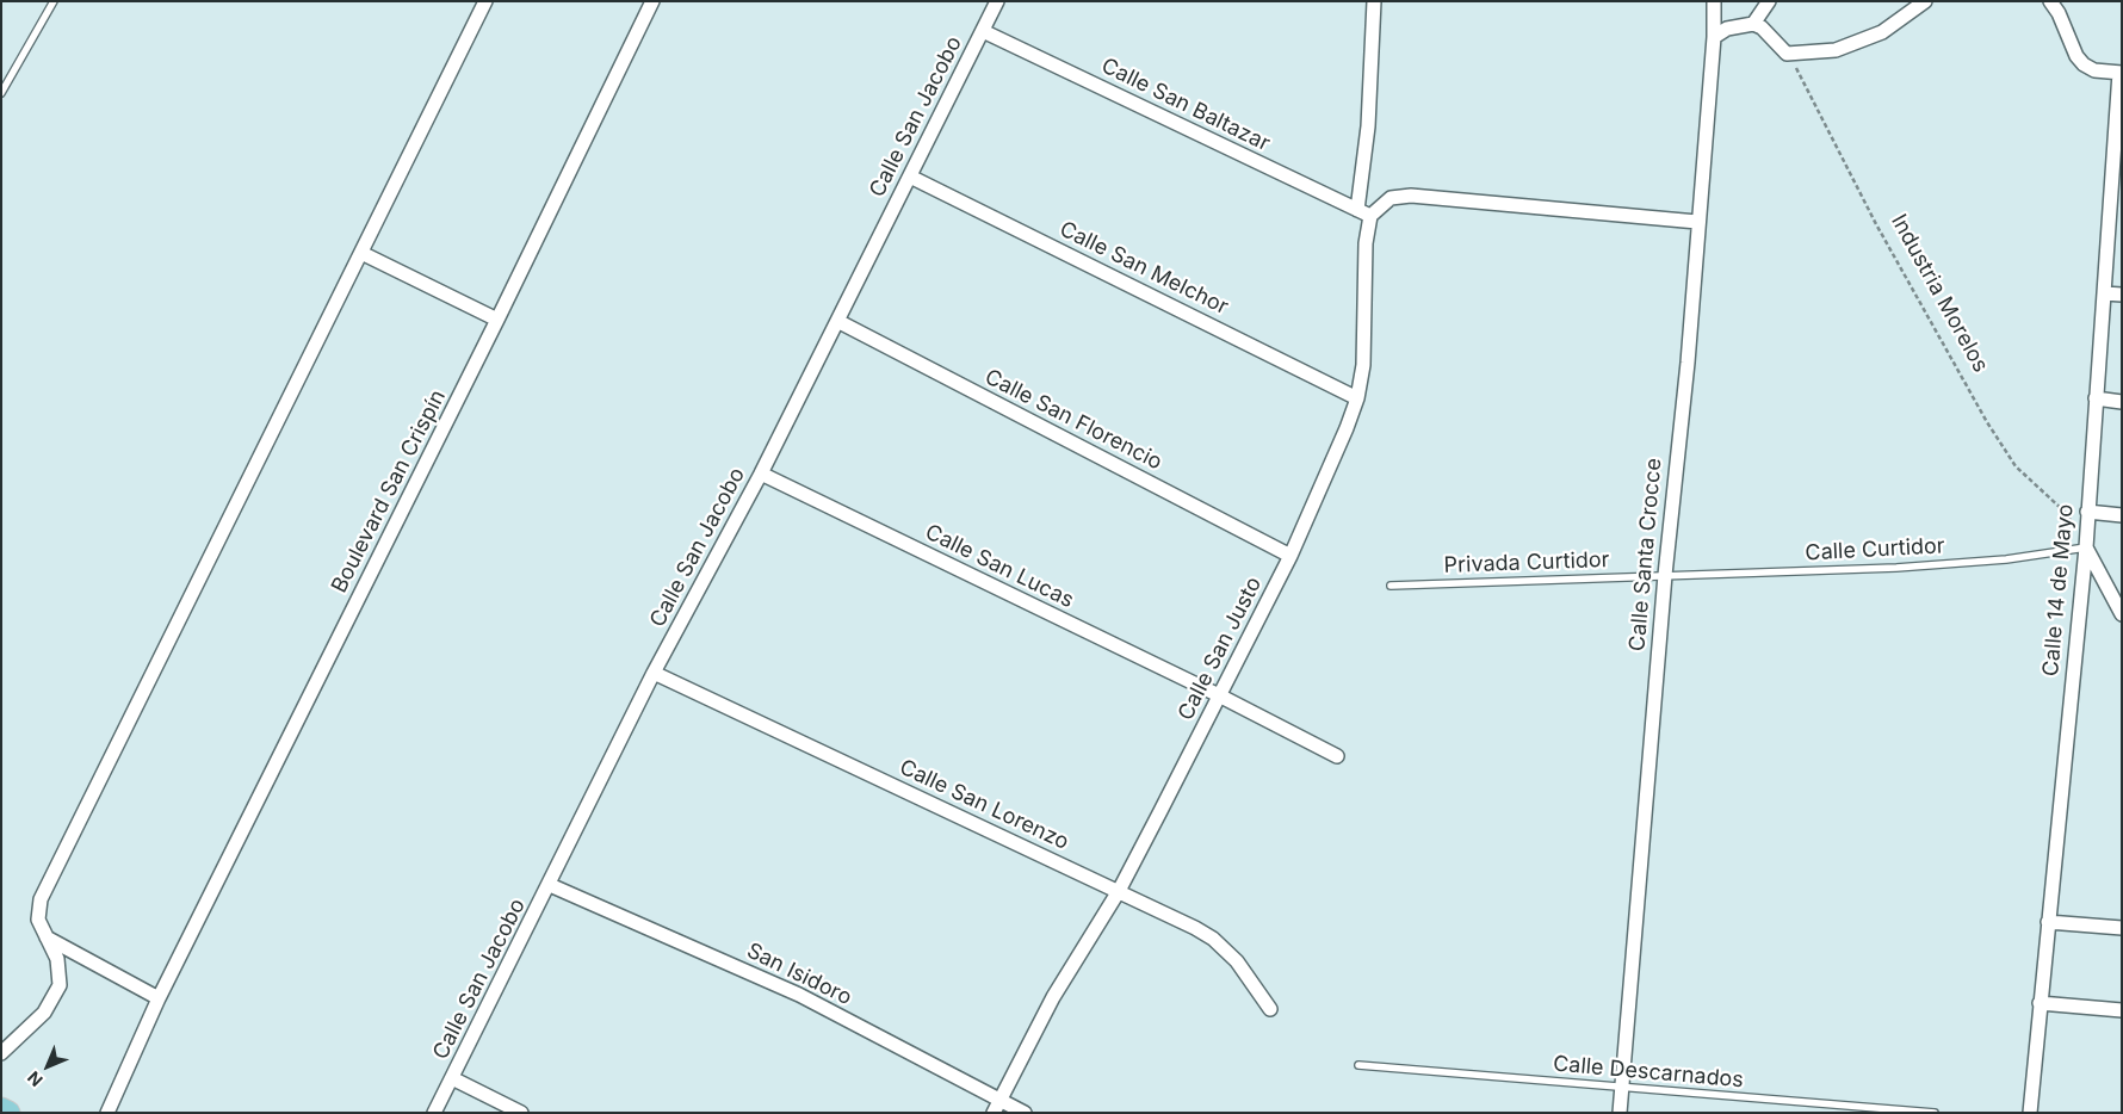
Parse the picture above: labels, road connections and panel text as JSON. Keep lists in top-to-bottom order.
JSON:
{
  "streets": {
    "street": [
      "Calle San Baltazar",
      "Calle San Jacobo",
      "Calle San Melchor",
      "Calle San Florencio",
      "Boulevard San Crispín",
      "Calle Santa Crocce",
      "Calle San Lucas",
      "Calle 14 de Mayo",
      "Calle San Justo",
      "Calle San Lorenzo",
      "San Isidoro"
    ],
    "lane": ["Calle Curtidor", "Privada Curtidor", "Calle Descarnados"],
    "path": ["Industria Morelos"]
  },
  "crossings": [
    ["Calle San Baltazar", "Calle San Jacobo"],
    ["Calle San Baltazar", "Calle San Justo"],
    ["Calle San Jacobo", "Calle San Melchor"],
    ["Calle San Jacobo", "Calle San Florencio"],
    ["Calle San Jacobo", "Calle San Lucas"],
    ["Calle San Jacobo", "Calle San Lorenzo"],
    ["Calle San Jacobo", "San Isidoro"],
    ["Calle San Melchor", "Calle San Justo"],
    ["Industria Morelos", "Calle Curtidor"],
    ["Industria Morelos", "Calle 14 de Mayo"],
    ["Calle San Florencio", "Calle San Justo"],
    ["Calle Curtidor", "Calle Santa Crocce"],
    ["Calle Curtidor", "Privada Curtidor"],
    ["Calle Curtidor", "Calle 14 de Mayo"],
    ["Calle Santa Crocce", "Privada Curtidor"],
    ["Calle Santa Crocce", "Calle Descarnados"],
    ["Calle San Lucas", "Calle San Justo"],
    ["Calle San Justo", "Calle San Lorenzo"],
    ["Calle San Justo", "San Isidoro"]
  ],
  "north": "bottom left"
}
